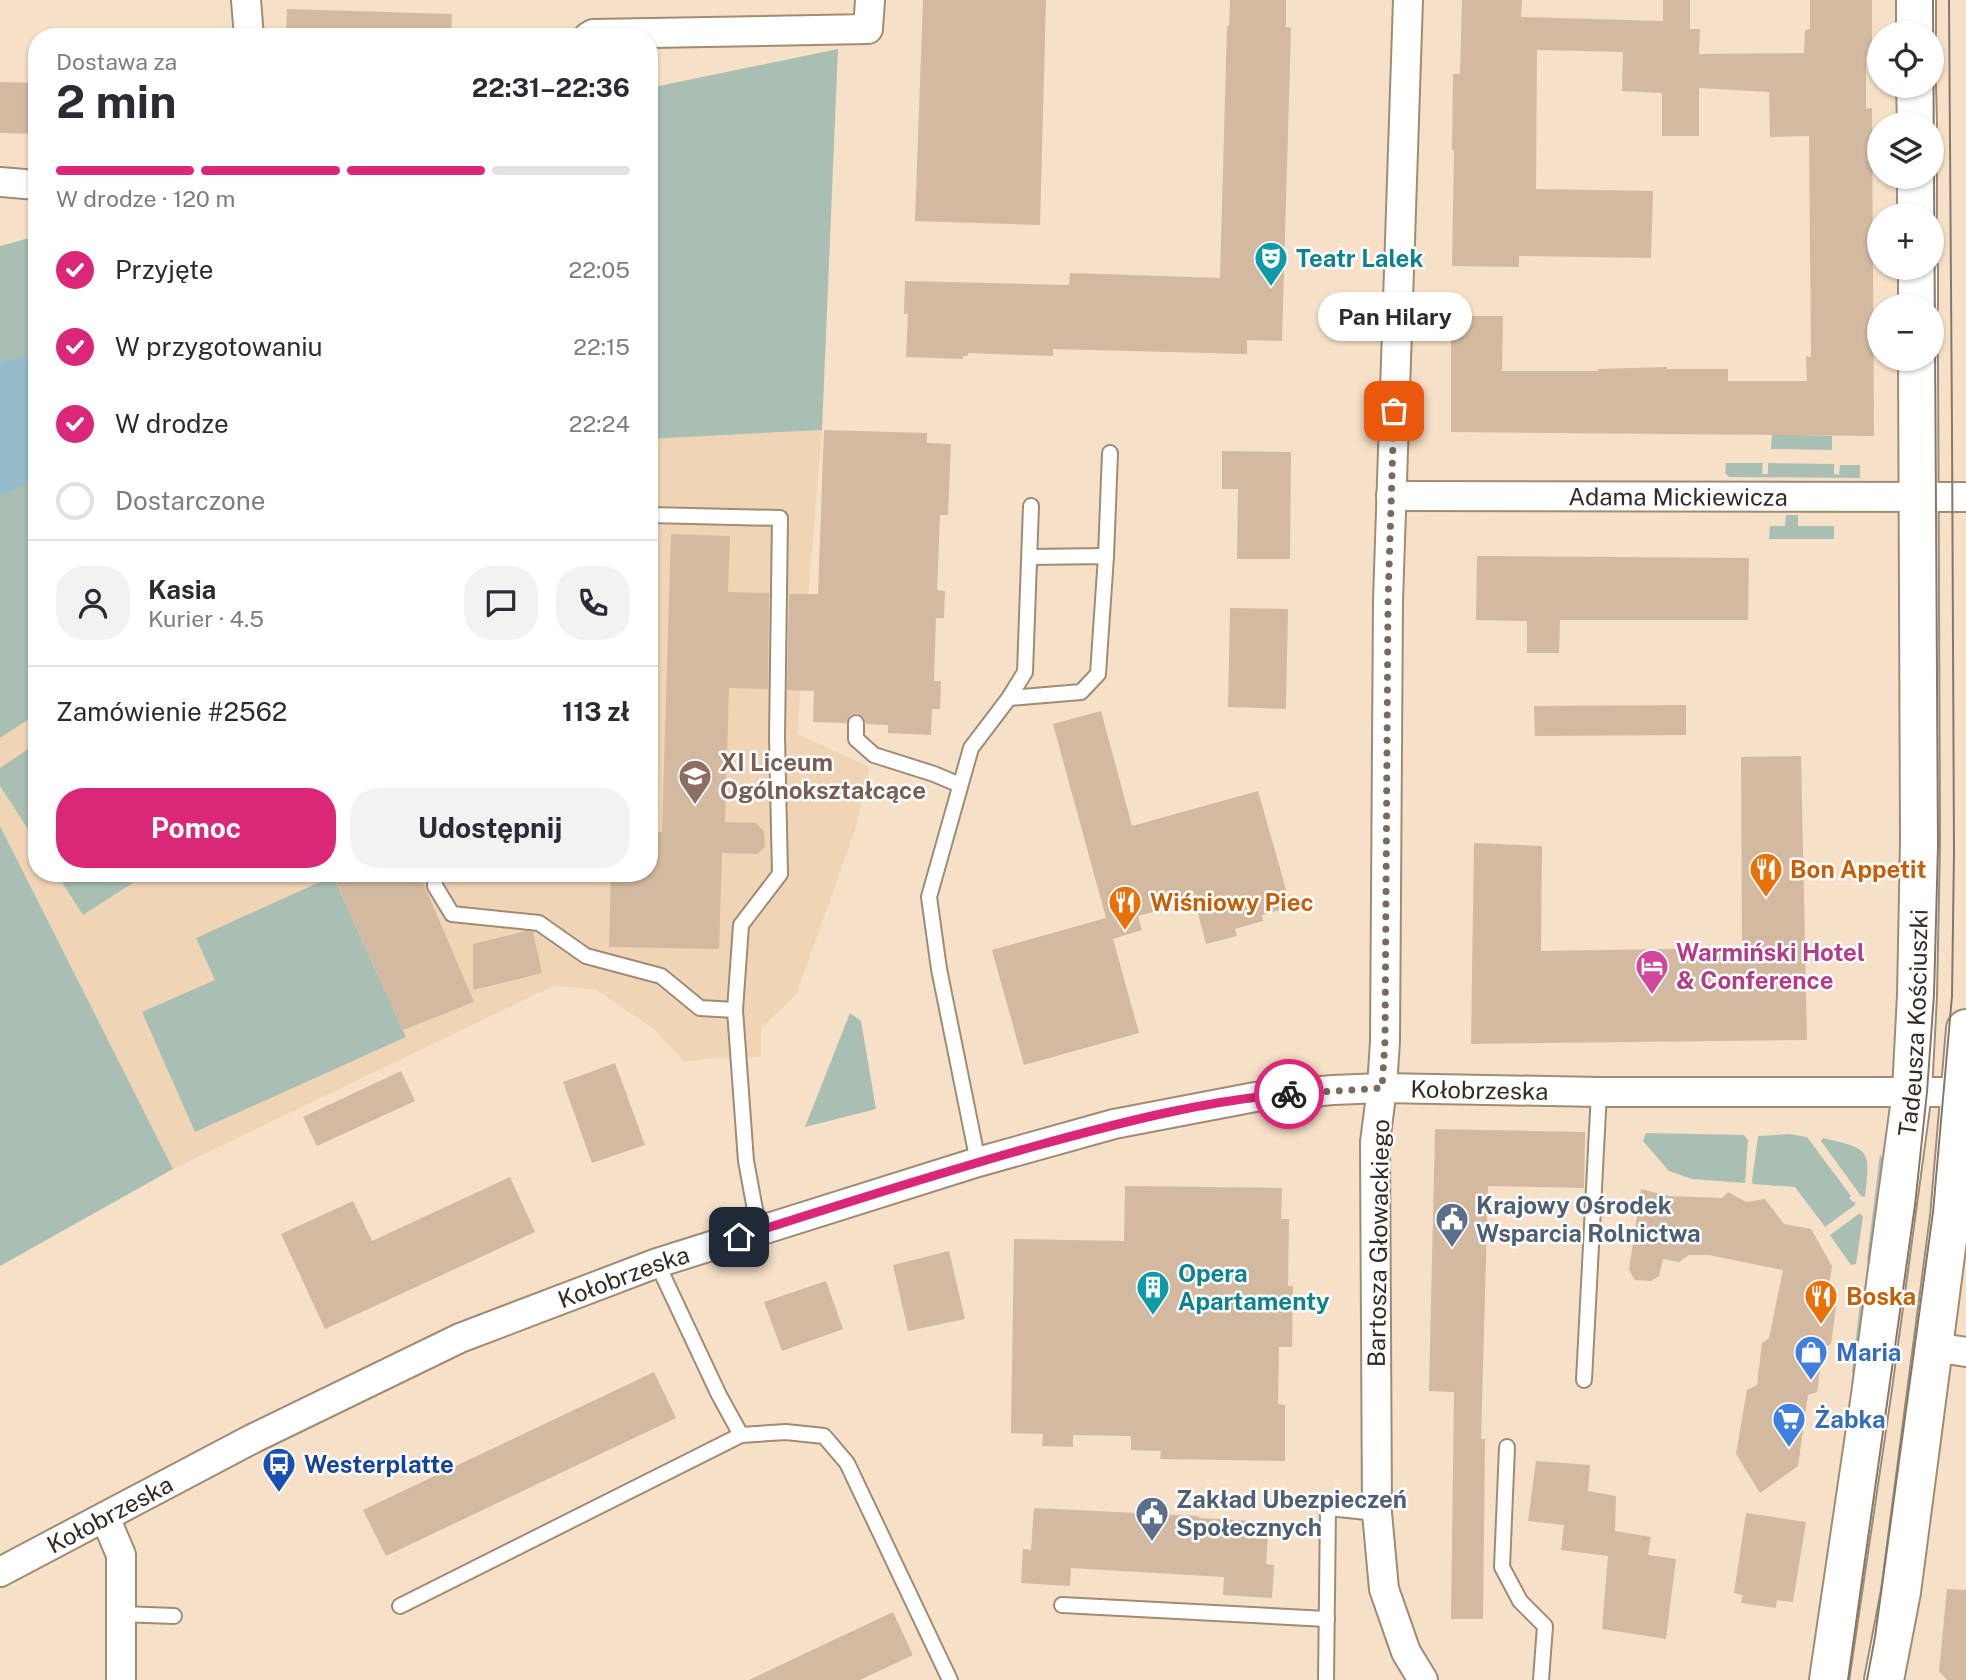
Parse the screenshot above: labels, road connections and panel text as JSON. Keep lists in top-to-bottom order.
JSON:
{
  "streets": {
    "street": [
      "Adama Mickiewicza",
      "Tadeusza Kościuszki",
      "Kołobrzeska",
      "Bartosza Głowackiego"
    ]
  },
  "crossings": [
    ["Adama Mickiewicza", "Tadeusza Kościuszki"],
    ["Adama Mickiewicza", "Bartosza Głowackiego"],
    ["Tadeusza Kościuszki", "Kołobrzeska"],
    ["Kołobrzeska", "Bartosza Głowackiego"]
  ],
  "places": {
    "theatre": ["Teatr Lalek"],
    "other": ["Pan Hilary"],
    "school or university": ["XI Liceum Ogólnokształcące"],
    "restaurant": ["Bon Appetit", "Wiśniowy Piec", "Boska"],
    "hotel": ["Warmiński Hotel & Conference"],
    "public building": ["Krajowy Ośrodek Wsparcia Rolnictwa", "Zakład Ubezpieczeń Społecznych"],
    "building": ["Opera Apartamenty"],
    "shop": ["Maria"],
    "supermarket": ["Żabka"],
    "bus stop": ["Westerplatte"]
  },
  "page": {
    "map_buttons": ["+", "−"],
    "heading": ["2 min", "Dostawa za", "22:31–22:36"],
    "panel": [
      "Kasia",
      "Kurier · 4.5",
      "Zamówienie #2562",
      "113 zł"
    ],
    "bar": "W drodze · 120 m",
    "list": [
      ["Przyjęte", "22:05"],
      ["W przygotowaniu", "22:15"],
      ["W drodze", "22:24"],
      "Dostarczone"
    ],
    "bubble": "Pan Hilary",
    "buttons": ["Pomoc", "Udostępnij"]
  }
}
